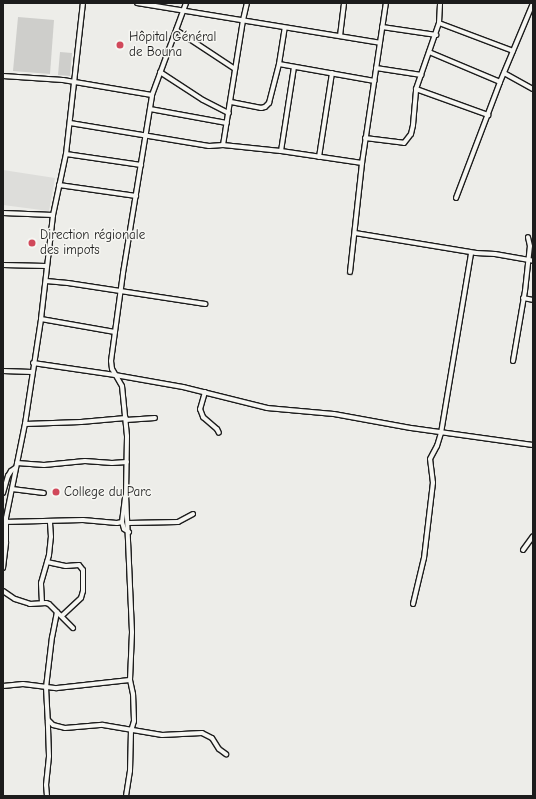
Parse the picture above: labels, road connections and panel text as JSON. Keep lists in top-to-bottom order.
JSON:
{
  "places": ["Hôpital Général de Bouna", "Direction régionale des impots", "College du Parc"]
}
